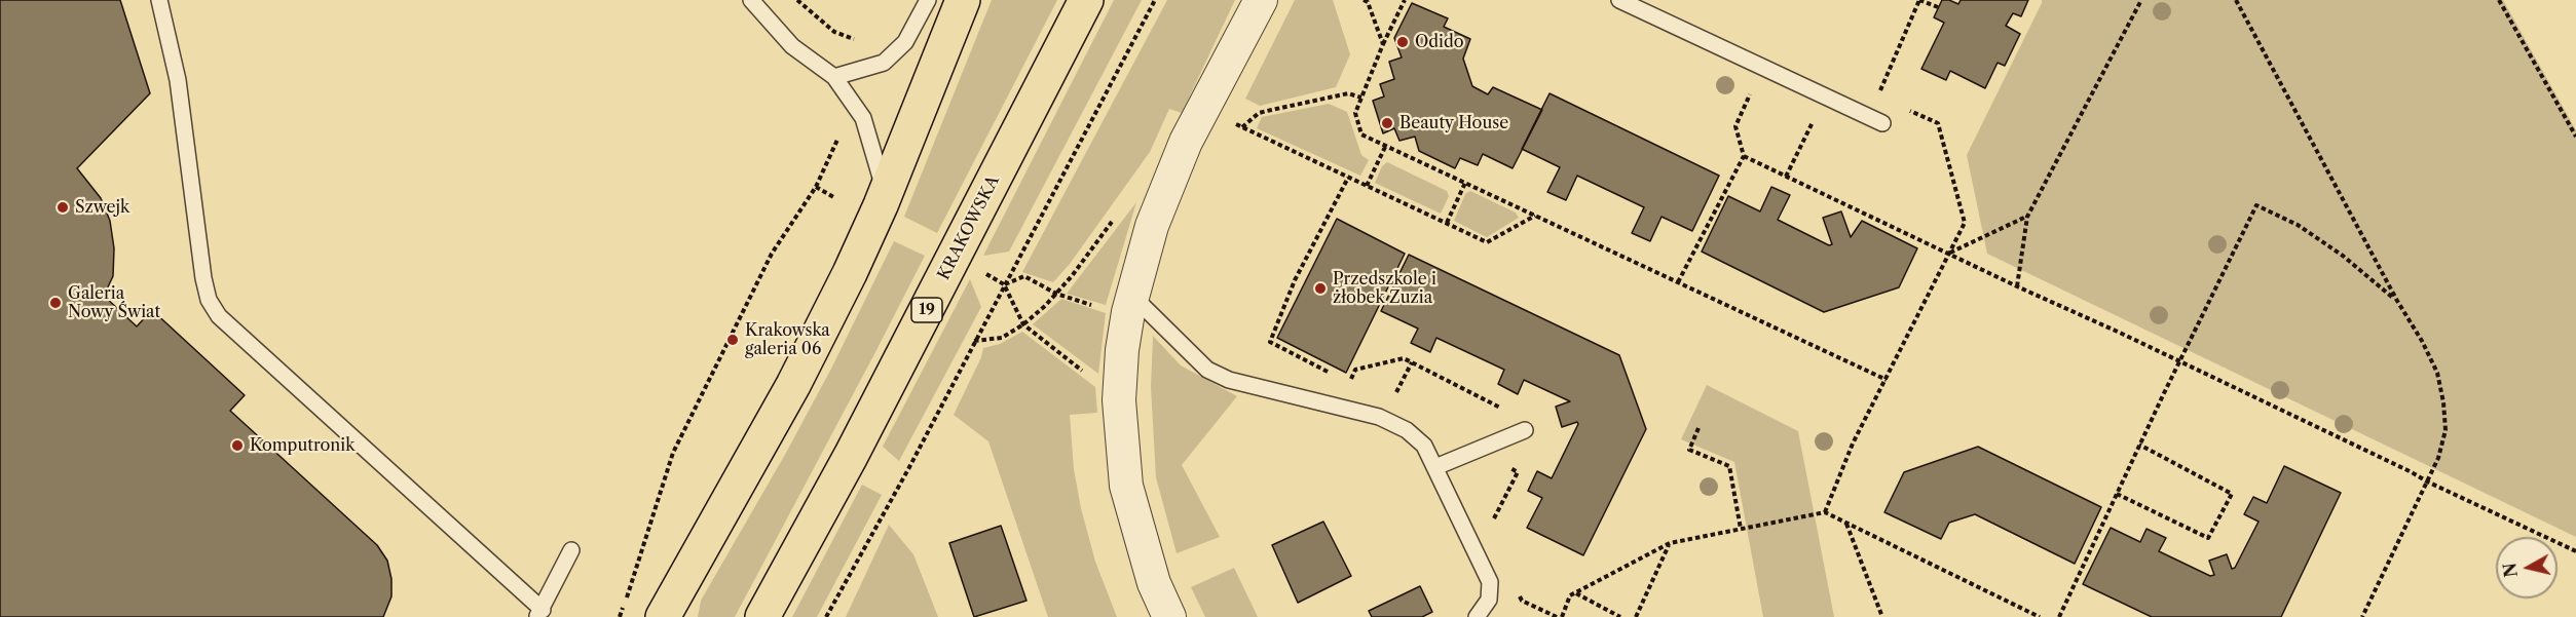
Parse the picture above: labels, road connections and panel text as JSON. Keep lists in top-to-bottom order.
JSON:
{
  "streets": {
    "main road": ["KRAKOWSKA", "19"]
  },
  "places": [
    "Odido",
    "Beauty House",
    "Szwejk",
    "Przedszkole i żłobek Zuzia",
    "Galeria Nowy Świat",
    "Krakowska galeria 06",
    "Komputronik"
  ],
  "north": "left"
}
